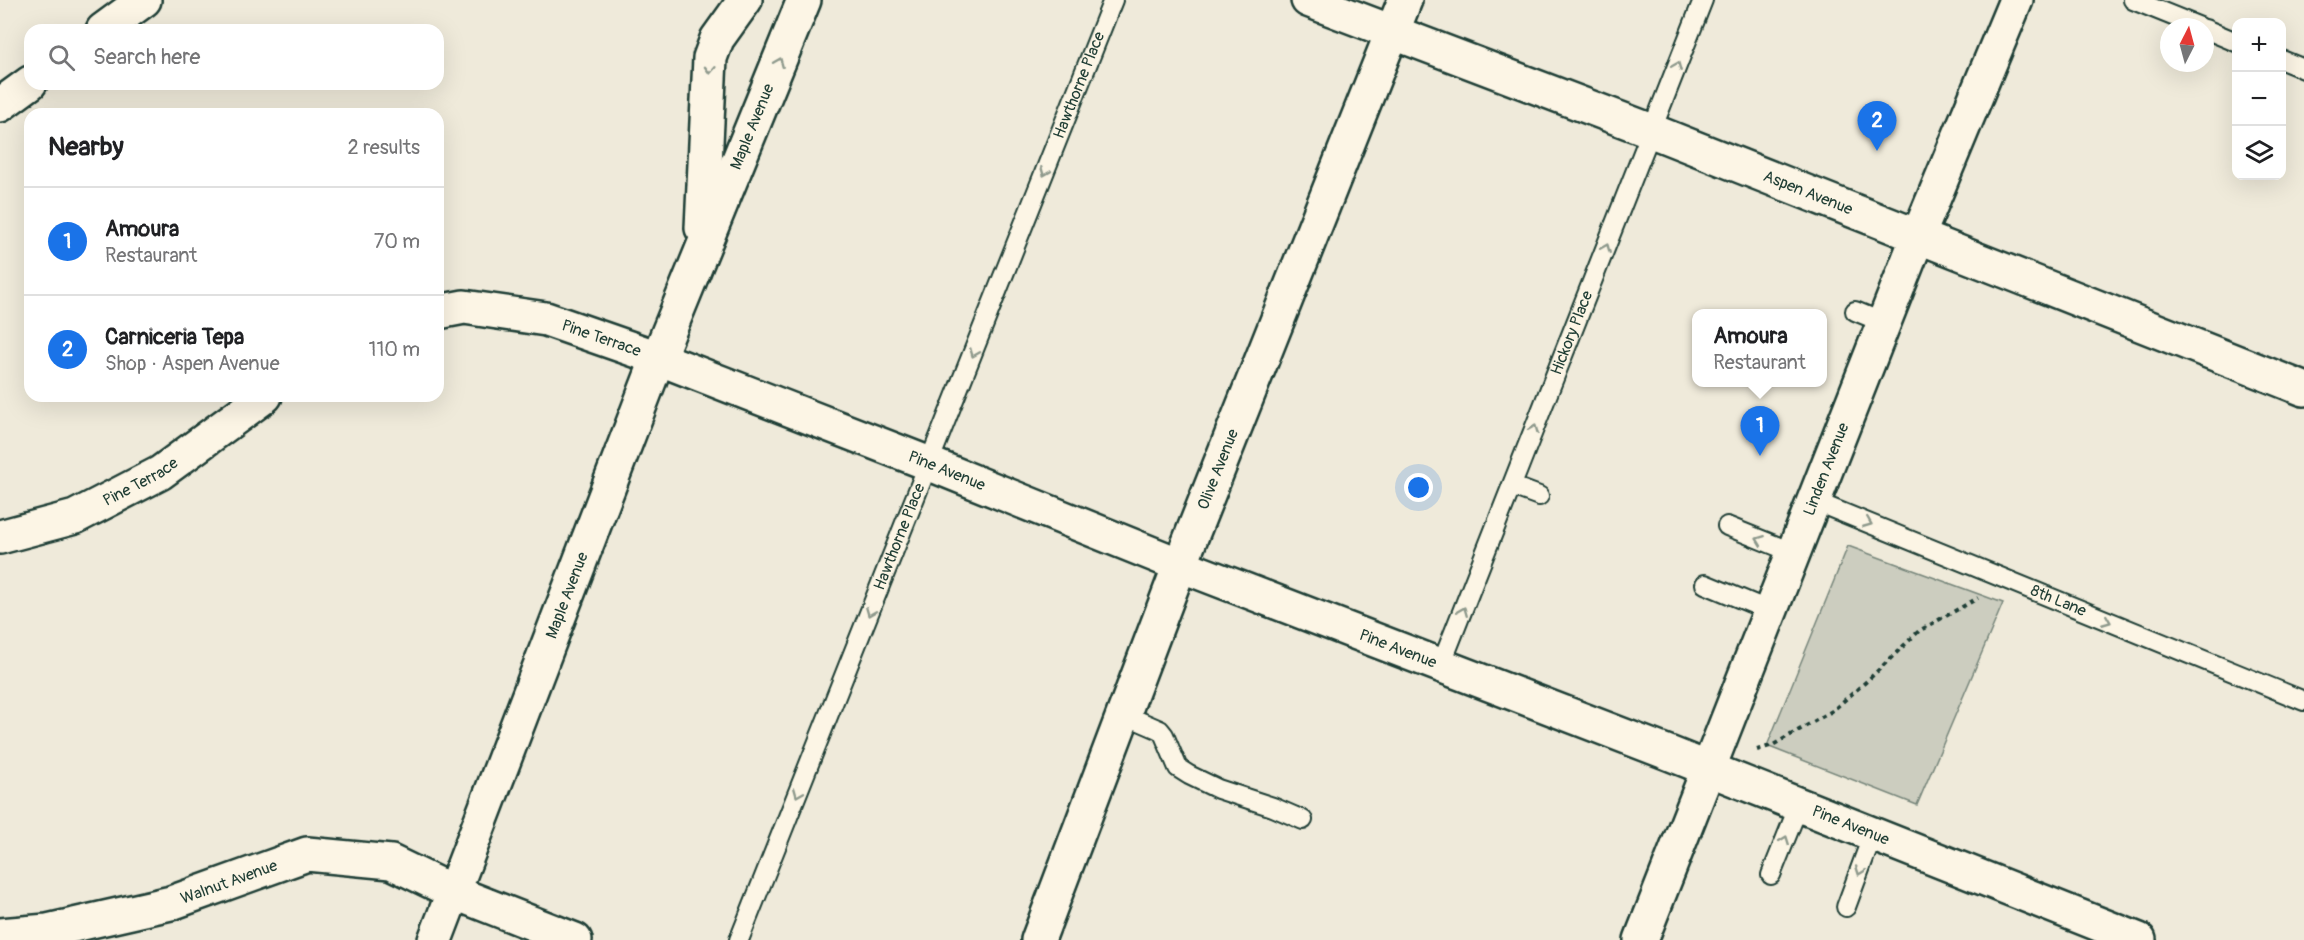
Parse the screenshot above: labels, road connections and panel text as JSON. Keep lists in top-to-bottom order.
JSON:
{
  "streets": {
    "street": [
      "Maple Avenue",
      "Aspen Avenue",
      "Pine Terrace",
      "Olive Avenue",
      "Linden Avenue",
      "Pine Avenue",
      "Walnut Avenue"
    ],
    "lane": ["Hawthorne Place", "Hickory Place", "8th Lane"]
  },
  "crossings": [
    ["Hawthorne Place", "Pine Avenue"],
    ["Maple Avenue", "Pine Terrace"],
    ["Maple Avenue", "Pine Avenue"],
    ["Maple Avenue", "Walnut Avenue"],
    ["Aspen Avenue", "Hickory Place"],
    ["Aspen Avenue", "Olive Avenue"],
    ["Aspen Avenue", "Linden Avenue"],
    ["Hickory Place", "Pine Avenue"],
    ["Pine Terrace", "Pine Avenue"],
    ["Olive Avenue", "Pine Avenue"],
    ["Linden Avenue", "Pine Avenue"],
    ["Linden Avenue", "8th Lane"]
  ],
  "one_way": ["Hawthorne Place", "Hickory Place", "8th Lane"],
  "north": "top",
  "page": {
    "map_buttons": ["+", "−"],
    "search": "Search here",
    "pins": ["2", "1"],
    "heading": ["Nearby", "2 results"],
    "list": [
      {
        "mark": "1",
        "name": "Amoura",
        "note": "Restaurant",
        "value": "70 m"
      },
      {
        "mark": "2",
        "name": "Carniceria Tepa",
        "note": "Shop · Aspen Avenue",
        "value": "110 m"
      }
    ],
    "popup": ["Amoura", "Restaurant"]
  }
}
